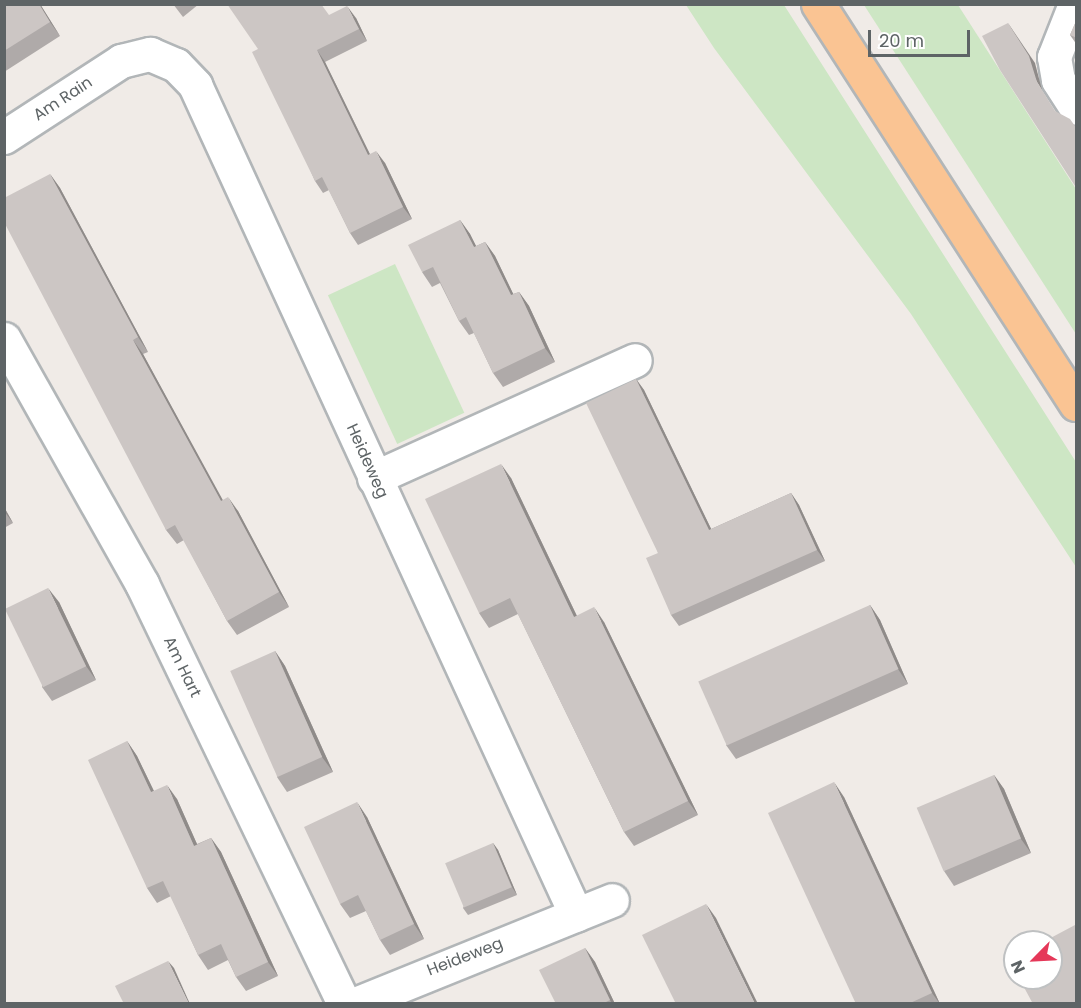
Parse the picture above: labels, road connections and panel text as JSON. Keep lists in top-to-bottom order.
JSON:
{
  "streets": {
    "street": ["Am Rain", "Heideweg", "Am Hart"]
  },
  "crossings": [
    ["Am Rain", "Heideweg"]
  ],
  "scale_bar": "20 m",
  "north": "bottom left"
}
